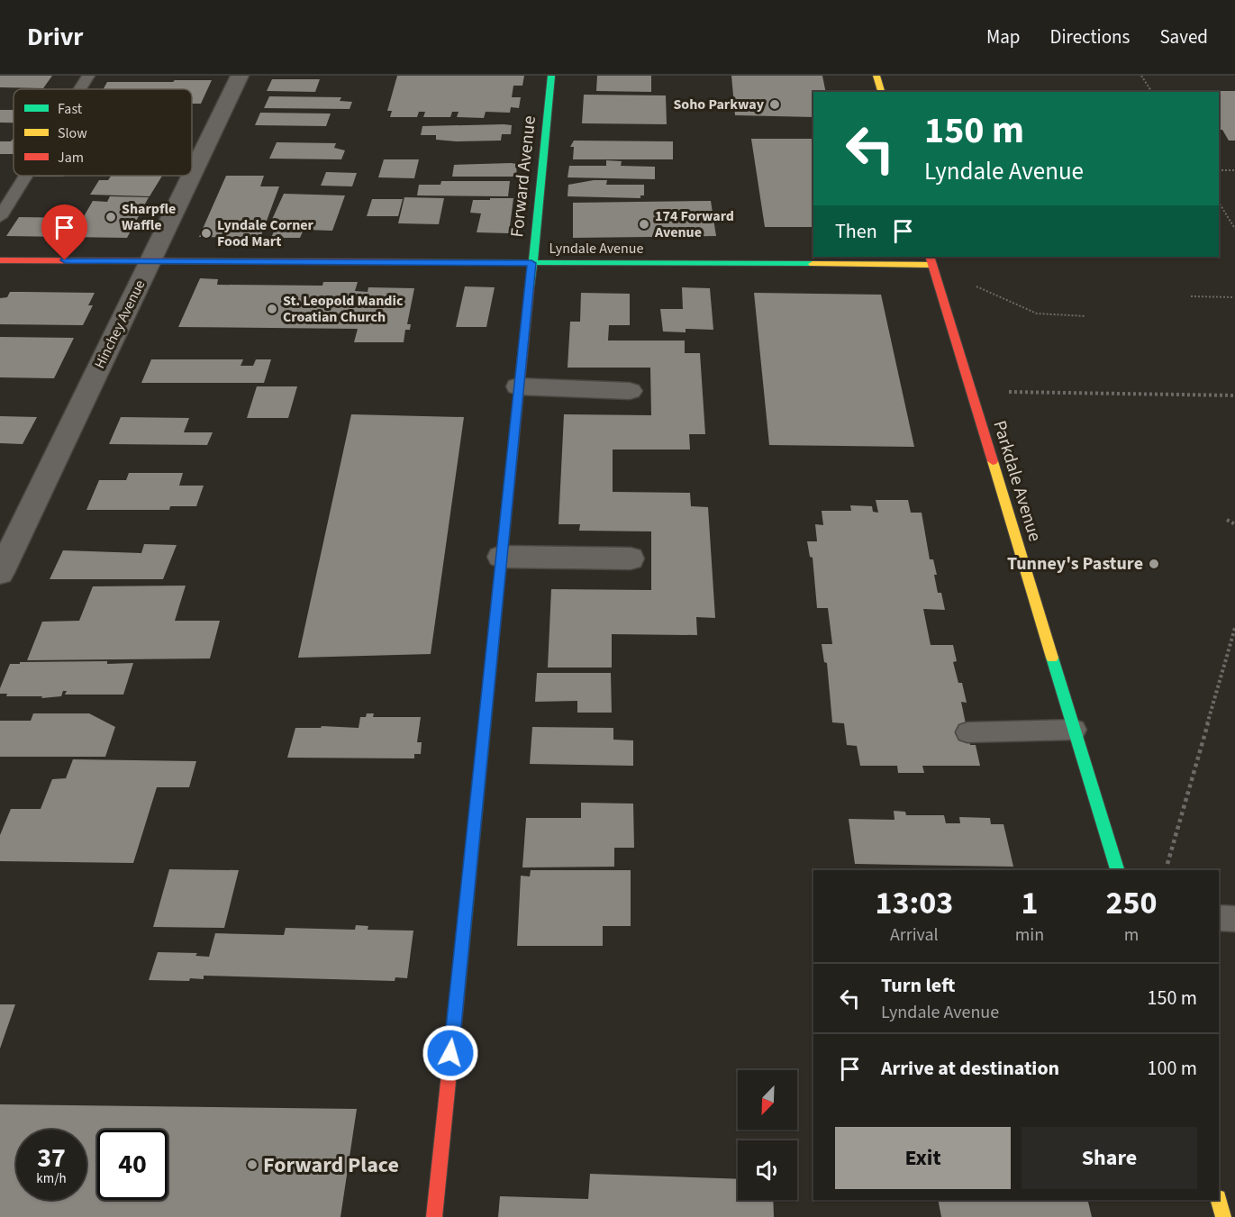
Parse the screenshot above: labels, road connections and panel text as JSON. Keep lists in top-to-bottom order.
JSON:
{
  "streets": {
    "street": [
      "Forward Avenue",
      "Lyndale Avenue",
      "Hinchey Avenue",
      "Parkdale Avenue"
    ]
  },
  "crossings": [
    ["Forward Avenue", "Lyndale Avenue"],
    ["Lyndale Avenue", "Hinchey Avenue"],
    ["Lyndale Avenue", "Parkdale Avenue"]
  ],
  "places": [
    "Soho Parkway",
    "Sharpfle Waffle",
    "174 Forward Avenue",
    "Lyndale Corner Food Mart",
    "St. Leopold Mandic Croatian Church",
    "Tunney's Pasture",
    "Forward Place"
  ],
  "legend": ["Fast", "Slow", "Jam"],
  "north": "bottom left",
  "page": {
    "header": "Drivr",
    "nav": ["Map", "Directions", "Saved"],
    "turn": ["150 m", "Lyndale Avenue"],
    "then": "Then",
    "eta": [
      "13:03",
      "Arrival",
      "1",
      "min",
      "250",
      "m"
    ],
    "list": [
      {
        "name": "Turn left",
        "note": "Lyndale Avenue",
        "value": "150 m"
      },
      {
        "name": "Arrive at destination",
        "value": "100 m"
      }
    ],
    "buttons": ["Exit", "Share"],
    "speed": "37 km/h",
    "limit": "40"
  }
}
